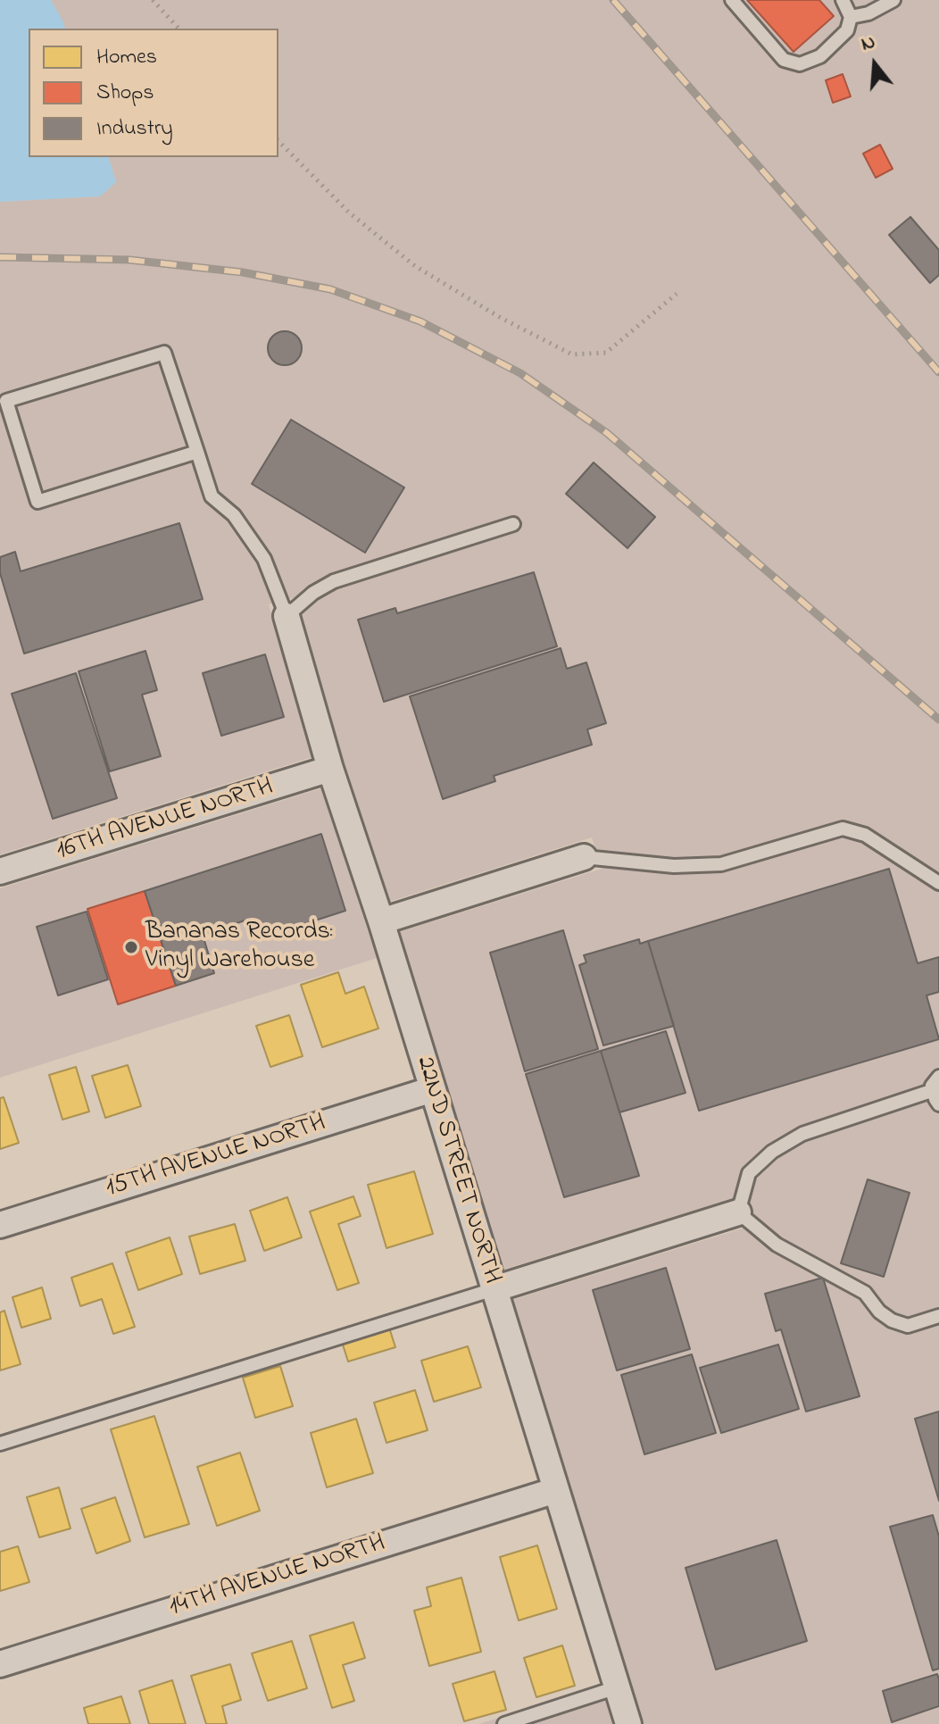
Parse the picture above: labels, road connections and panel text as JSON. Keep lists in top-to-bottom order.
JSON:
{
  "streets": {
    "street": [
      "16TH AVENUE NORTH",
      "15TH AVENUE NORTH",
      "22ND STREET NORTH",
      "14TH AVENUE NORTH"
    ]
  },
  "crossings": [
    ["16TH AVENUE NORTH", "22ND STREET NORTH"],
    ["15TH AVENUE NORTH", "22ND STREET NORTH"],
    ["22ND STREET NORTH", "14TH AVENUE NORTH"]
  ],
  "places": ["Bananas Records: Vinyl Warehouse"],
  "legend": ["Homes", "Shops", "Industry"],
  "north": "top"
}
